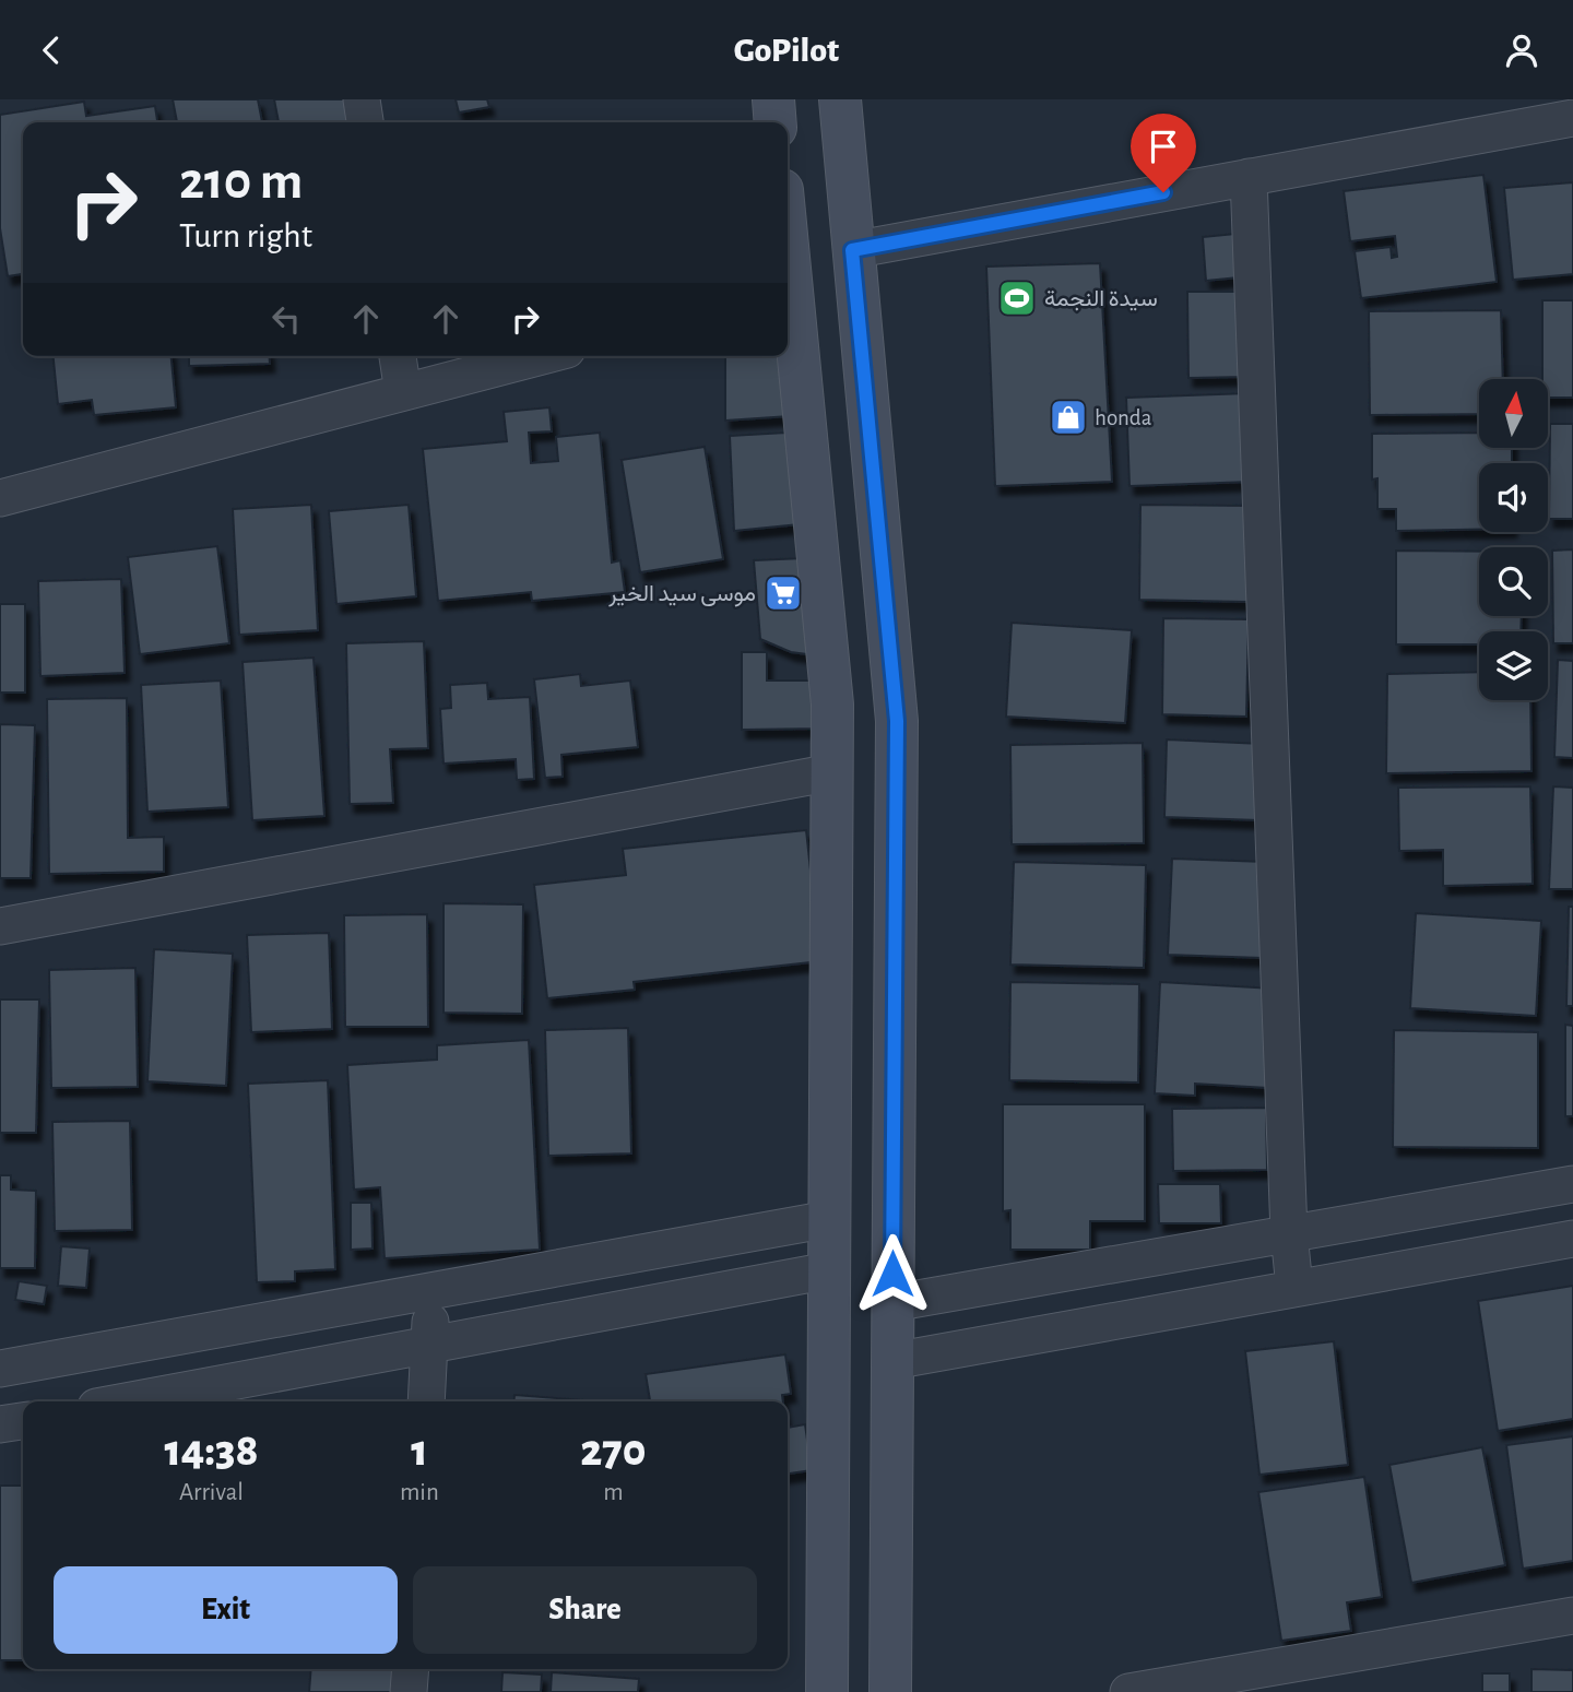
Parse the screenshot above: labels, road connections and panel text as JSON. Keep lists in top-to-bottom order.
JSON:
{
  "places": {
    "sports": ["سيدة النجمة"],
    "shop": ["honda"],
    "supermarket": ["موسى سيد الخير"]
  },
  "north": "top",
  "page": {
    "header": "GoPilot",
    "turn": ["210 m", "Turn right"],
    "eta": [
      "14:38",
      "Arrival",
      "1",
      "min",
      "270",
      "m"
    ],
    "buttons": ["Exit", "Share"]
  }
}
